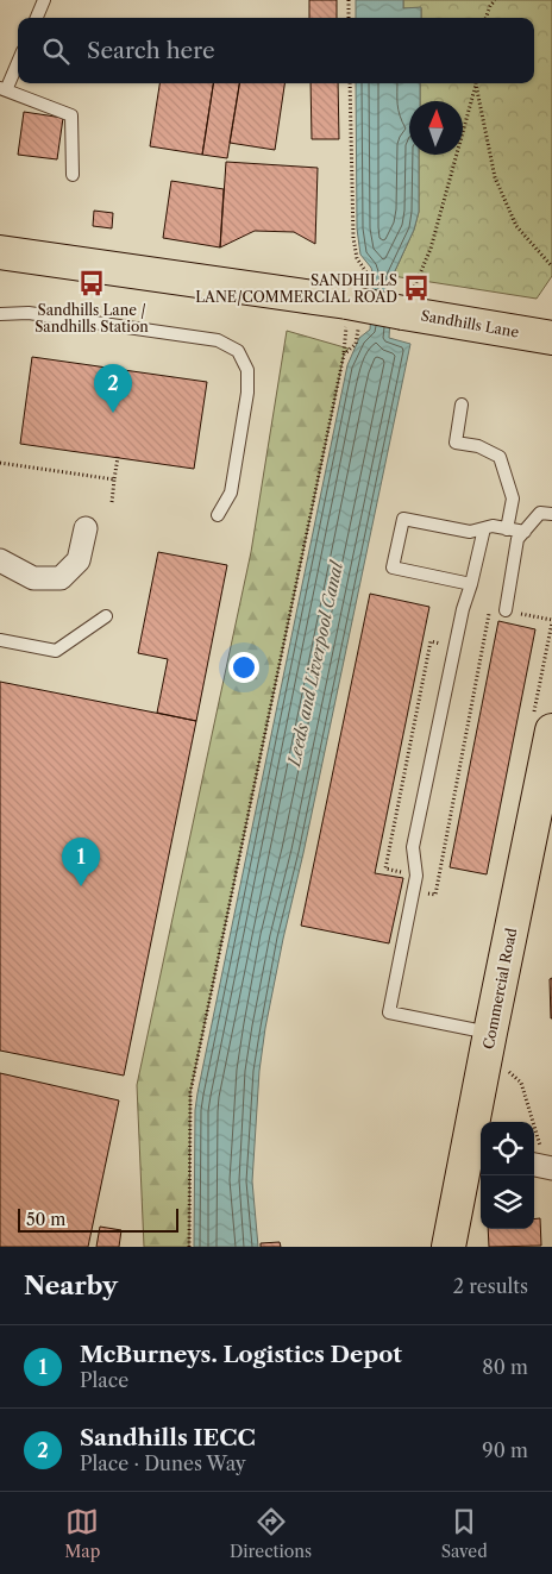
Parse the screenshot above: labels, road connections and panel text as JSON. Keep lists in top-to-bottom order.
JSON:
{
  "streets": {
    "main road": ["Sandhills Lane", "Commercial Road"]
  },
  "water": ["Leeds and Liverpool Canal"],
  "places": {
    "bus stop": ["Sandhills Lane / Sandhills Station", "SANDHILLS LANE/COMMERCIAL ROAD"]
  },
  "scale_bar": "50 m",
  "north": "top",
  "page": {
    "search": "Search here",
    "pins": ["2", "1"],
    "scale": "50 m",
    "heading": ["Nearby", "2 results"],
    "list": [
      {
        "mark": "1",
        "name": "McBurneys. Logistics Depot",
        "note": "Place",
        "value": "80 m"
      },
      {
        "mark": "2",
        "name": "Sandhills IECC",
        "note": "Place · Dunes Way",
        "value": "90 m"
      }
    ],
    "nav": ["Map", "Directions", "Saved"]
  }
}
